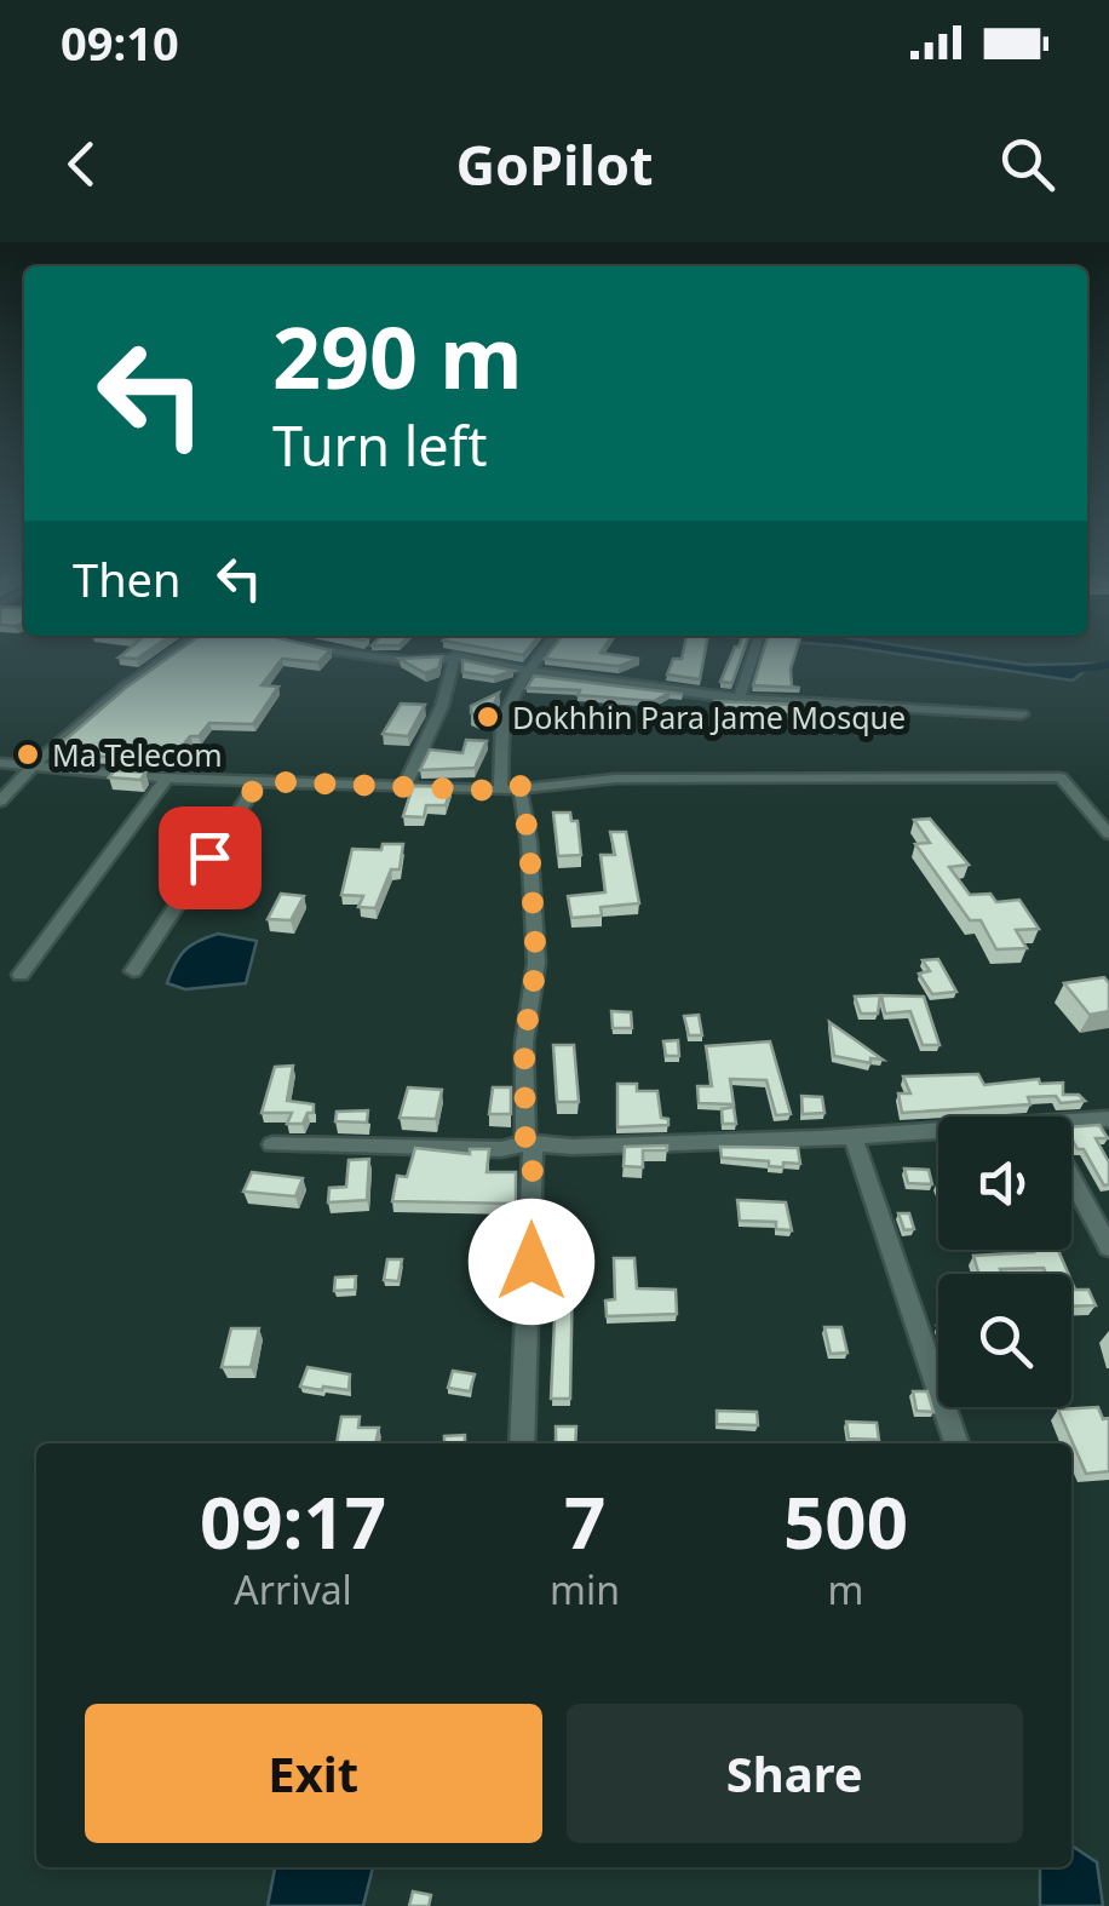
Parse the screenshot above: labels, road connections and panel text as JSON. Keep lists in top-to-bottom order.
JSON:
{
  "places": ["Dokhhin Para Jame Mosque", "Ma Telecom"],
  "page": {
    "status": "09:10",
    "header": "GoPilot",
    "turn": ["290 m", "Turn left"],
    "then": "Then",
    "eta": [
      "09:17",
      "Arrival",
      "7",
      "min",
      "500",
      "m"
    ],
    "buttons": ["Exit", "Share"]
  }
}
